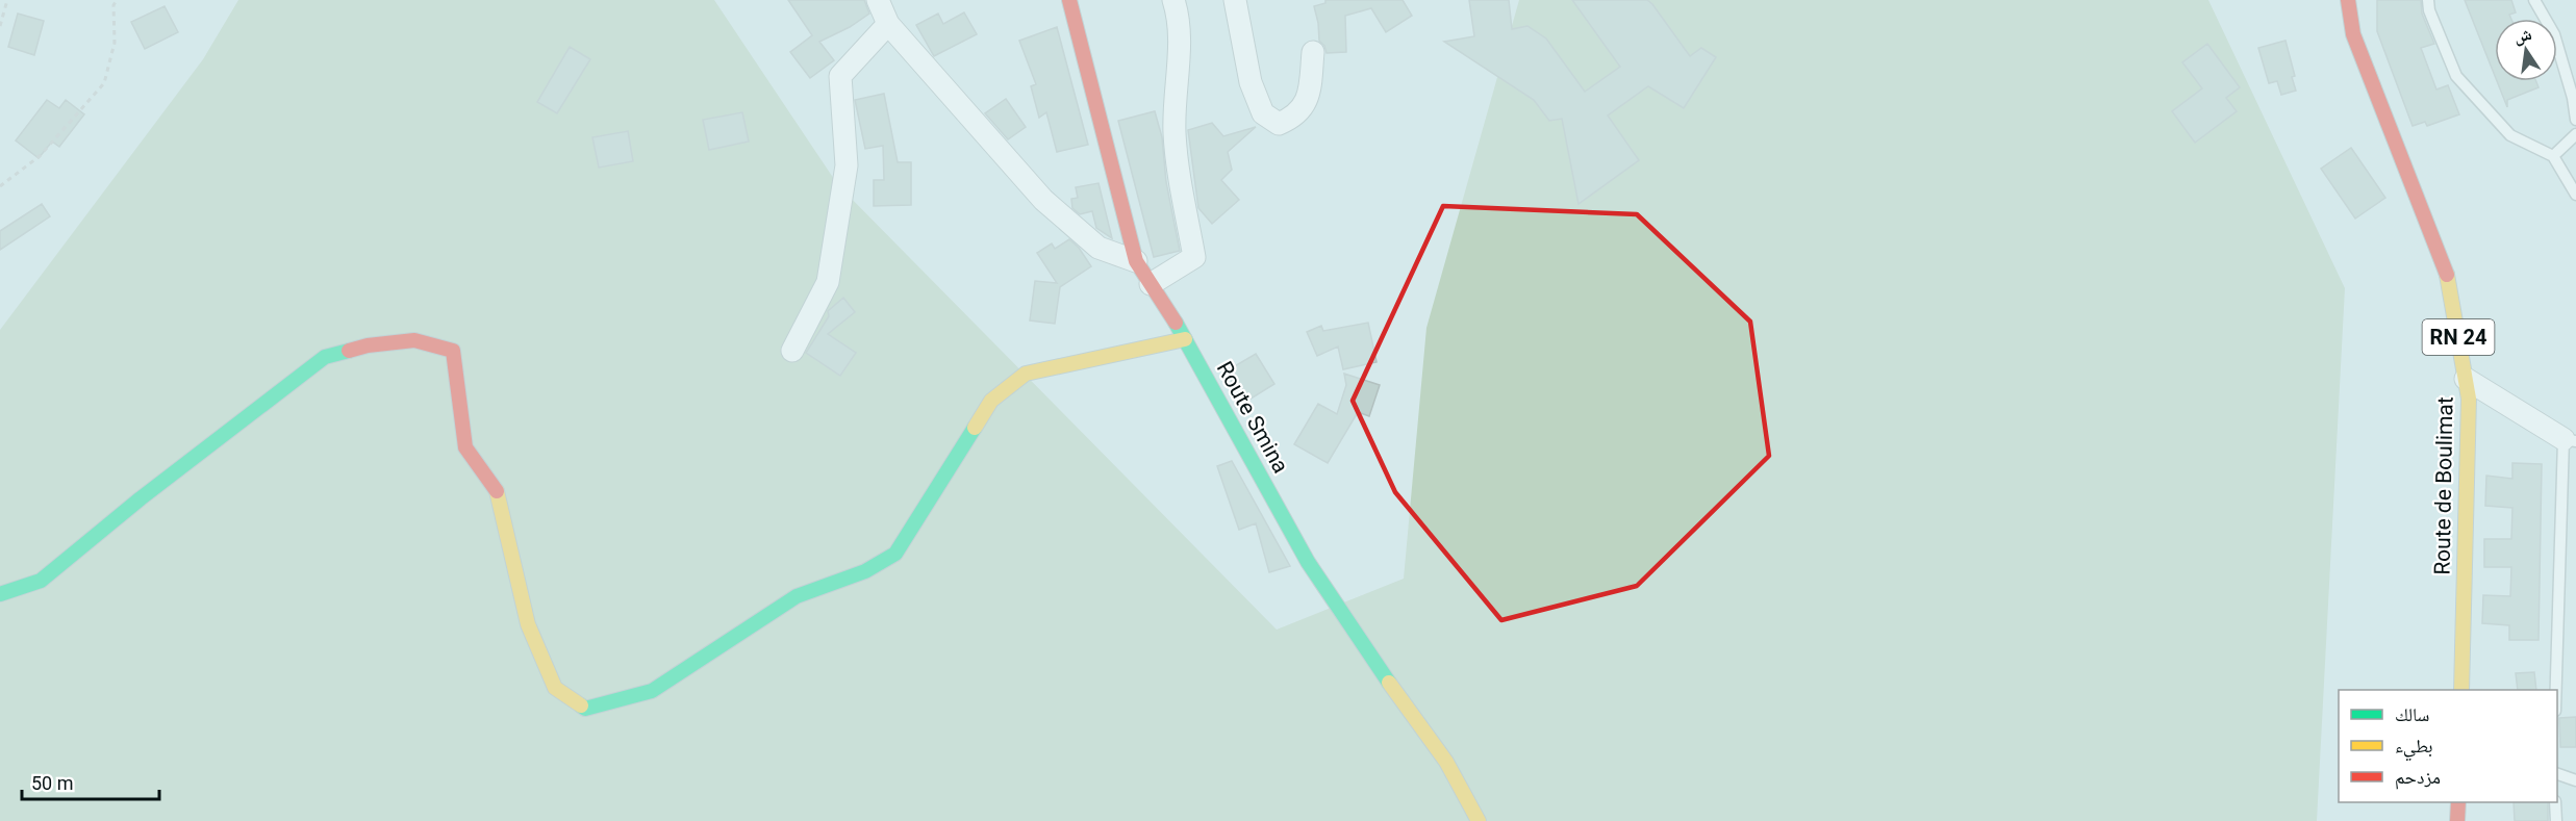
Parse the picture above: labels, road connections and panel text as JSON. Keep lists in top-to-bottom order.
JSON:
{
  "streets": {
    "street": ["RN 24", "Route Smina", "Route de Boulimat"]
  },
  "legend": ["سالك", "بطيء", "مزدحم"],
  "scale_bar": "50 m",
  "north": "top"
}
